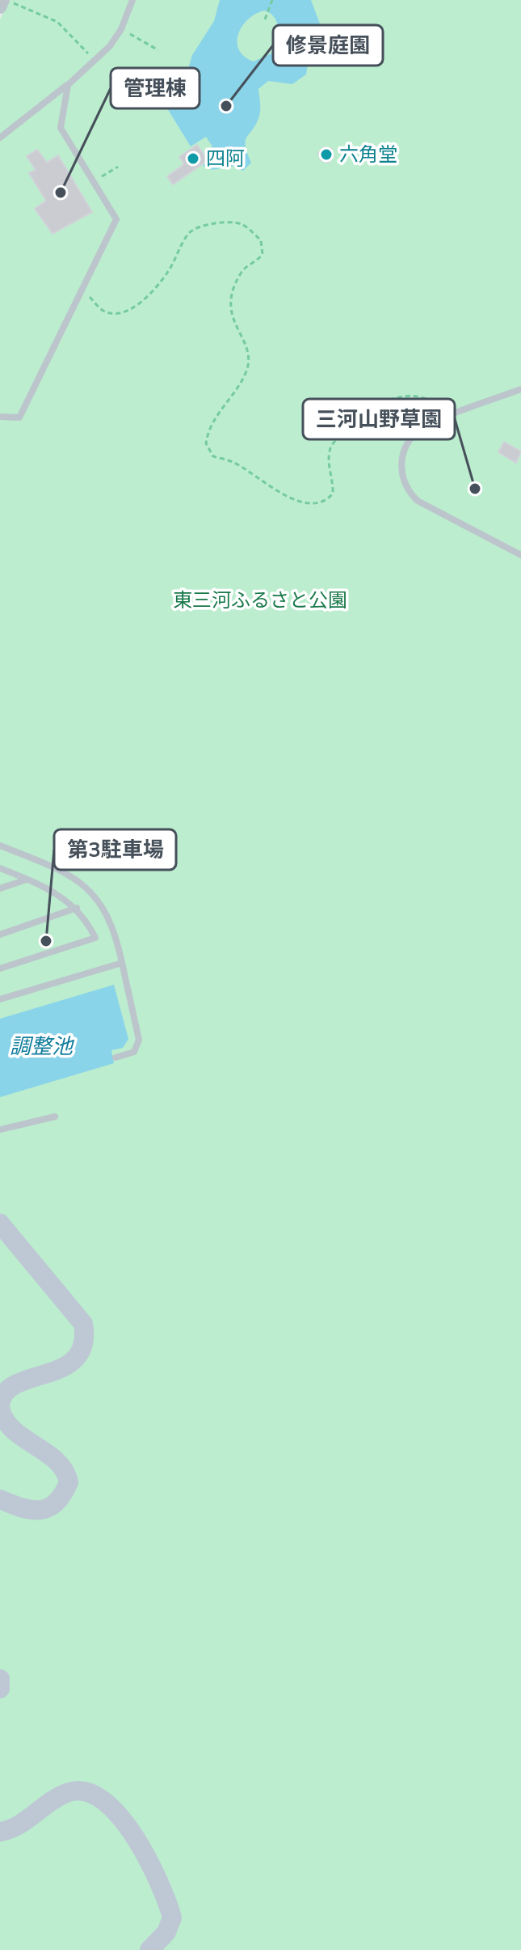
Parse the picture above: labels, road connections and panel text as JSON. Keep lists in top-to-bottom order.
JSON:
{
  "water": ["調整池"],
  "parks": ["東三河ふるさと公園"],
  "places": [
    "修景庭園",
    "六角堂",
    "四阿",
    "管理棟",
    "三河山野草園",
    "第3駐車場"
  ]
}
